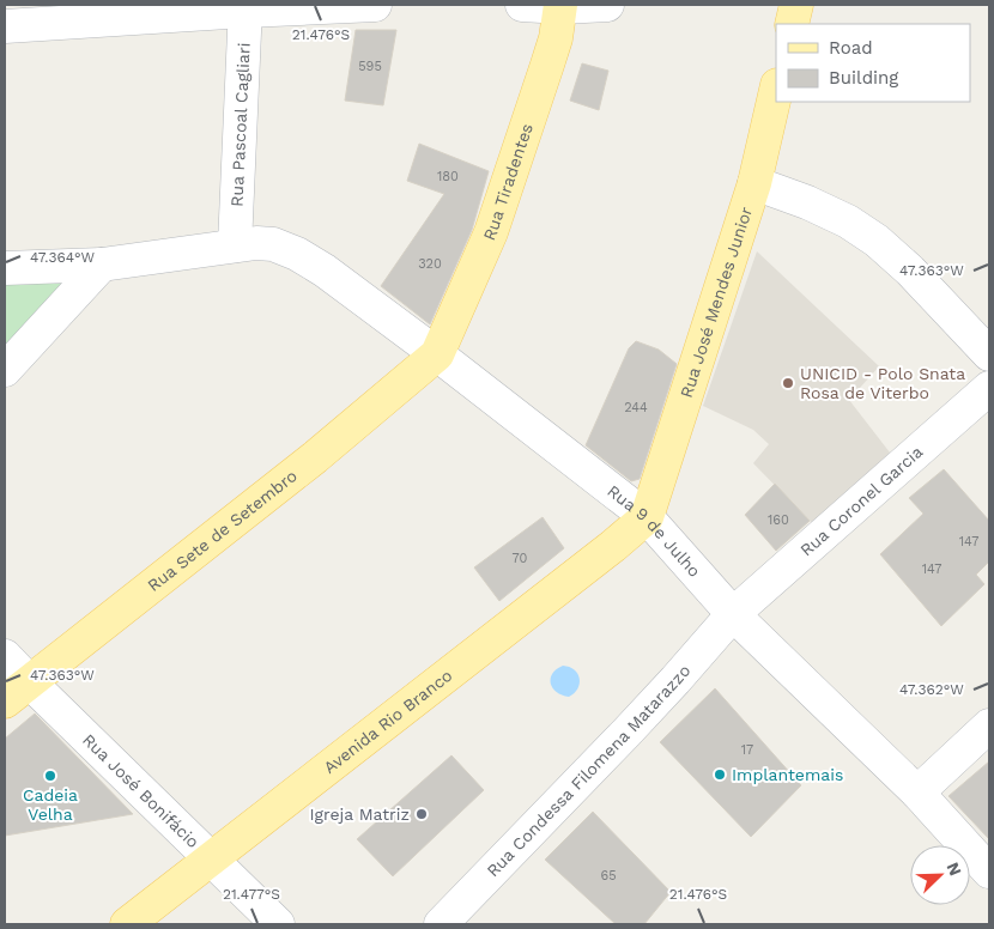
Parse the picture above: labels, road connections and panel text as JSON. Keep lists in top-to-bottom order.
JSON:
{
  "streets": {
    "main road": [
      "Rua Tiradentes",
      "Rua José Mendes Junior",
      "Rua Sete de Setembro",
      "Avenida Rio Branco"
    ],
    "street": [
      "Rua Pascoal Cagliari",
      "Rua Coronel Garcia",
      "Rua 9 de Julho",
      "Rua Condessa Filomena Matarazzo",
      "Rua José Bonifácio"
    ]
  },
  "crossings": [
    ["Rua Pascoal Cagliari", "Rua 9 de Julho"],
    ["Rua Tiradentes", "Rua Sete de Setembro"],
    ["Rua Tiradentes", "Rua 9 de Julho"],
    ["Rua José Mendes Junior", "Rua 9 de Julho"],
    ["Rua José Mendes Junior", "Avenida Rio Branco"],
    ["Rua Coronel Garcia", "Rua 9 de Julho"],
    ["Rua Coronel Garcia", "Rua Condessa Filomena Matarazzo"],
    ["Rua Sete de Setembro", "Rua 9 de Julho"],
    ["Rua Sete de Setembro", "Rua José Bonifácio"],
    ["Rua 9 de Julho", "Avenida Rio Branco"],
    ["Rua 9 de Julho", "Rua Condessa Filomena Matarazzo"],
    ["Avenida Rio Branco", "Rua José Bonifácio"]
  ],
  "places": [
    "UNICID - Polo Snata Rosa de Viterbo",
    "Implantemais",
    "Cadeia Velha",
    "Igreja Matriz"
  ],
  "house_numbers": [
    "595",
    "180",
    "320",
    "244",
    "160",
    "147",
    "70",
    "147",
    "17",
    "65"
  ],
  "legend": ["Road", "Building"],
  "north": "top right",
  "coordinates": [
    "21.476°S",
    "47.364°W",
    "47.363°W",
    "47.362°W",
    "21.477°S"
  ]
}
